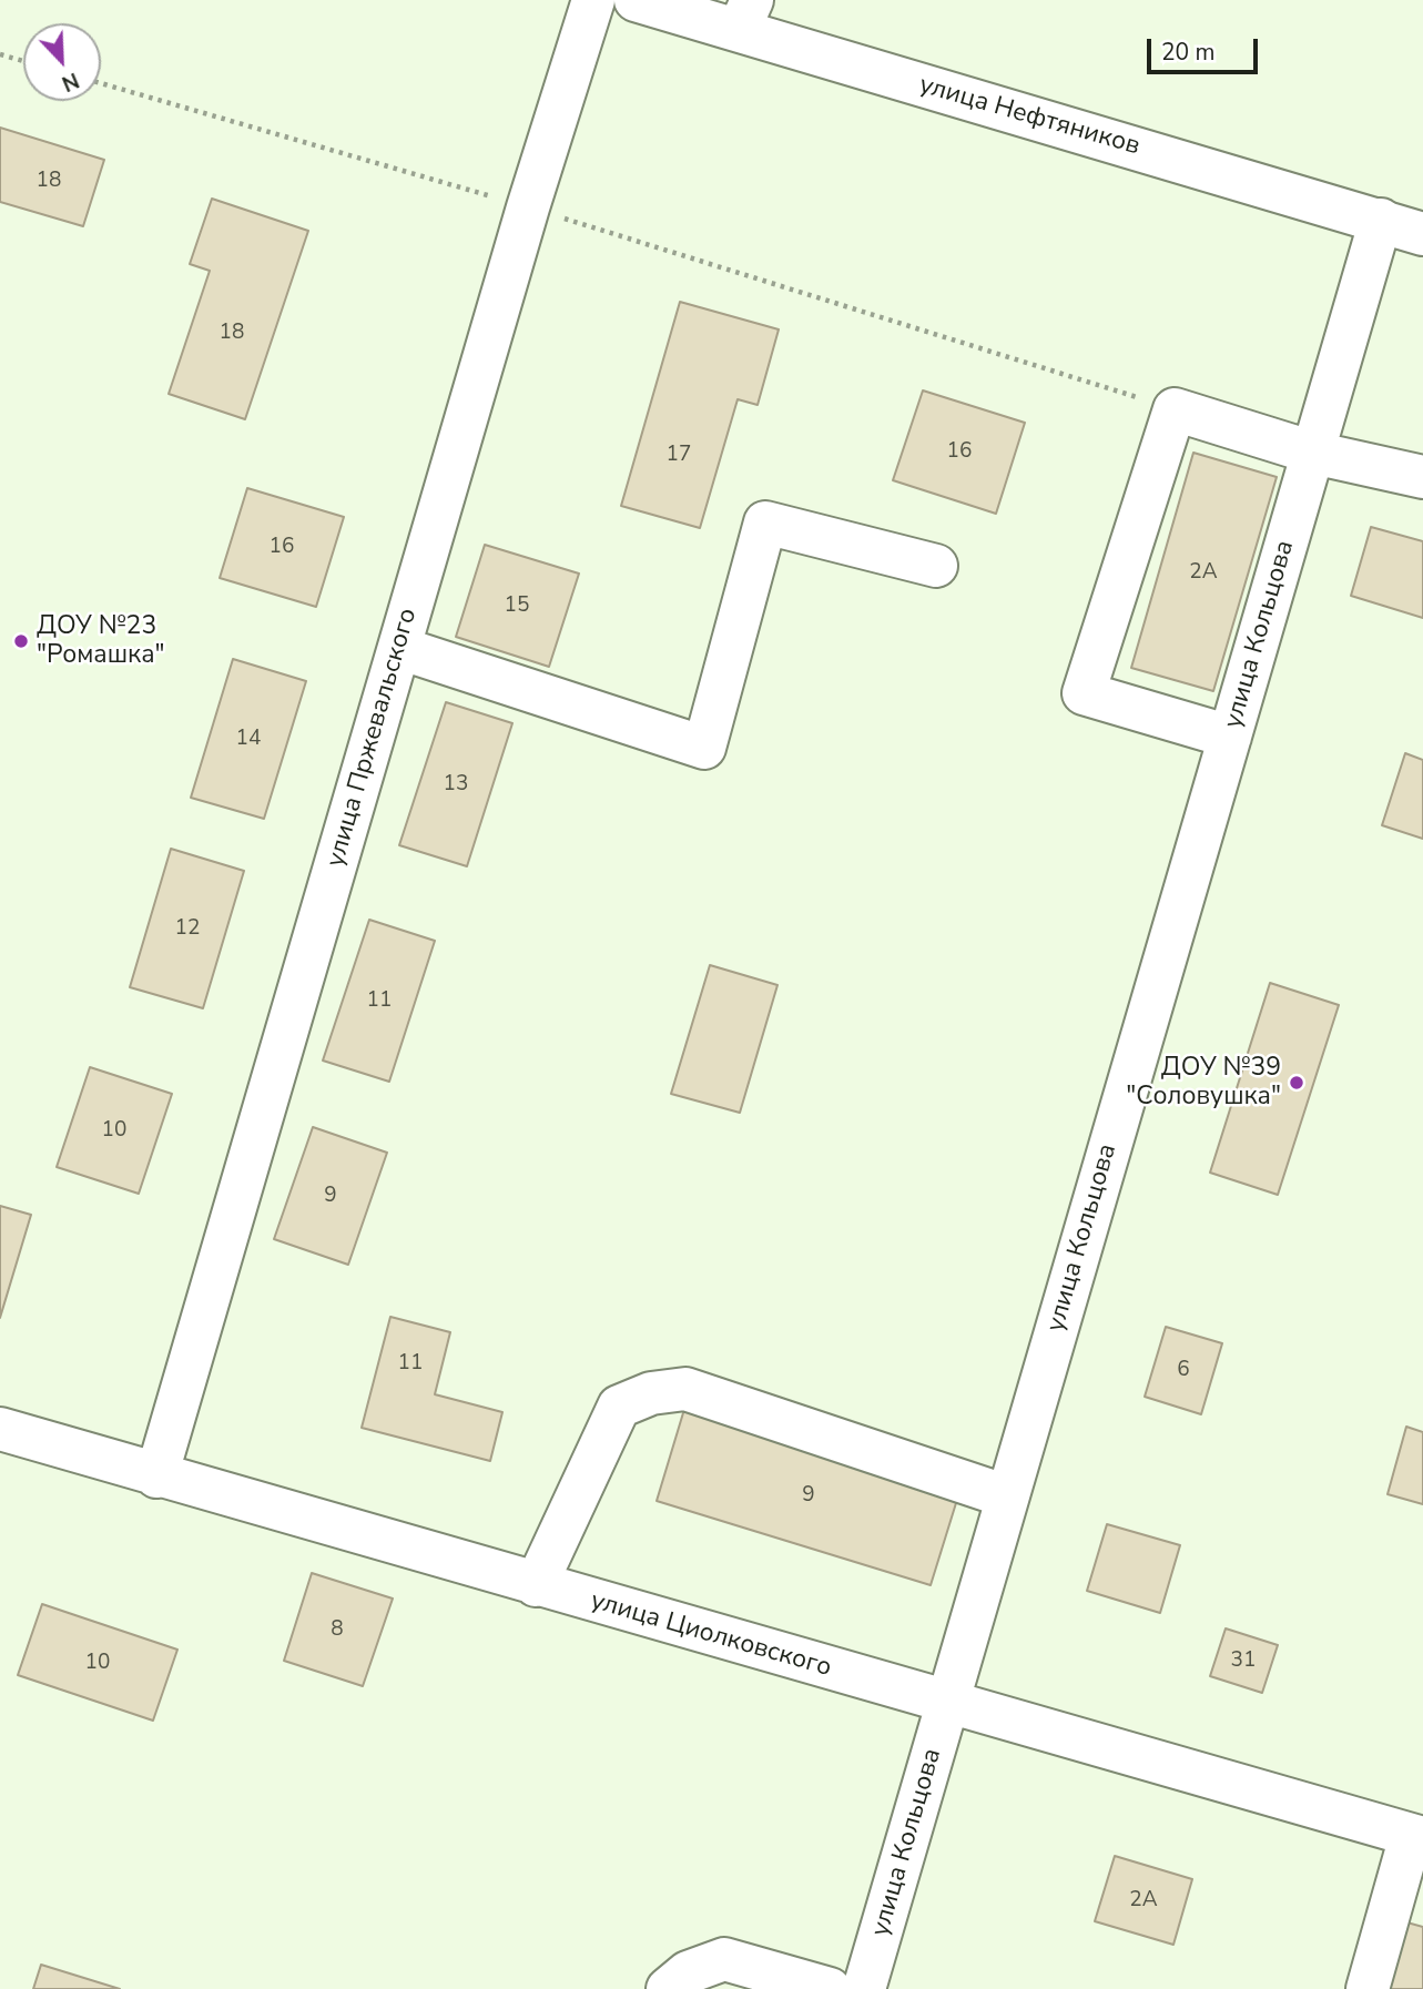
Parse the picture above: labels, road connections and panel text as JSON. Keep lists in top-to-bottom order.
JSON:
{
  "streets": {
    "street": [
      "улица Нефтяников",
      "улица Кольцова",
      "улица Пржевальского",
      "улица Циолковского"
    ]
  },
  "crossings": [
    ["улица Нефтяников", "улица Кольцова"],
    ["улица Кольцова", "улица Циолковского"],
    ["улица Пржевальского", "улица Циолковского"]
  ],
  "places": ["ДОУ №23 \"Ромашка\"", "ДОУ №39 \"Соловушка\""],
  "house_numbers": [
    "18",
    "18",
    "16",
    "17",
    "16",
    "2А",
    "15",
    "14",
    "13",
    "12",
    "11",
    "10",
    "9",
    "11",
    "6",
    "9",
    "8",
    "31",
    "10",
    "2А"
  ],
  "scale_bar": "20 m",
  "north": "bottom right"
}
